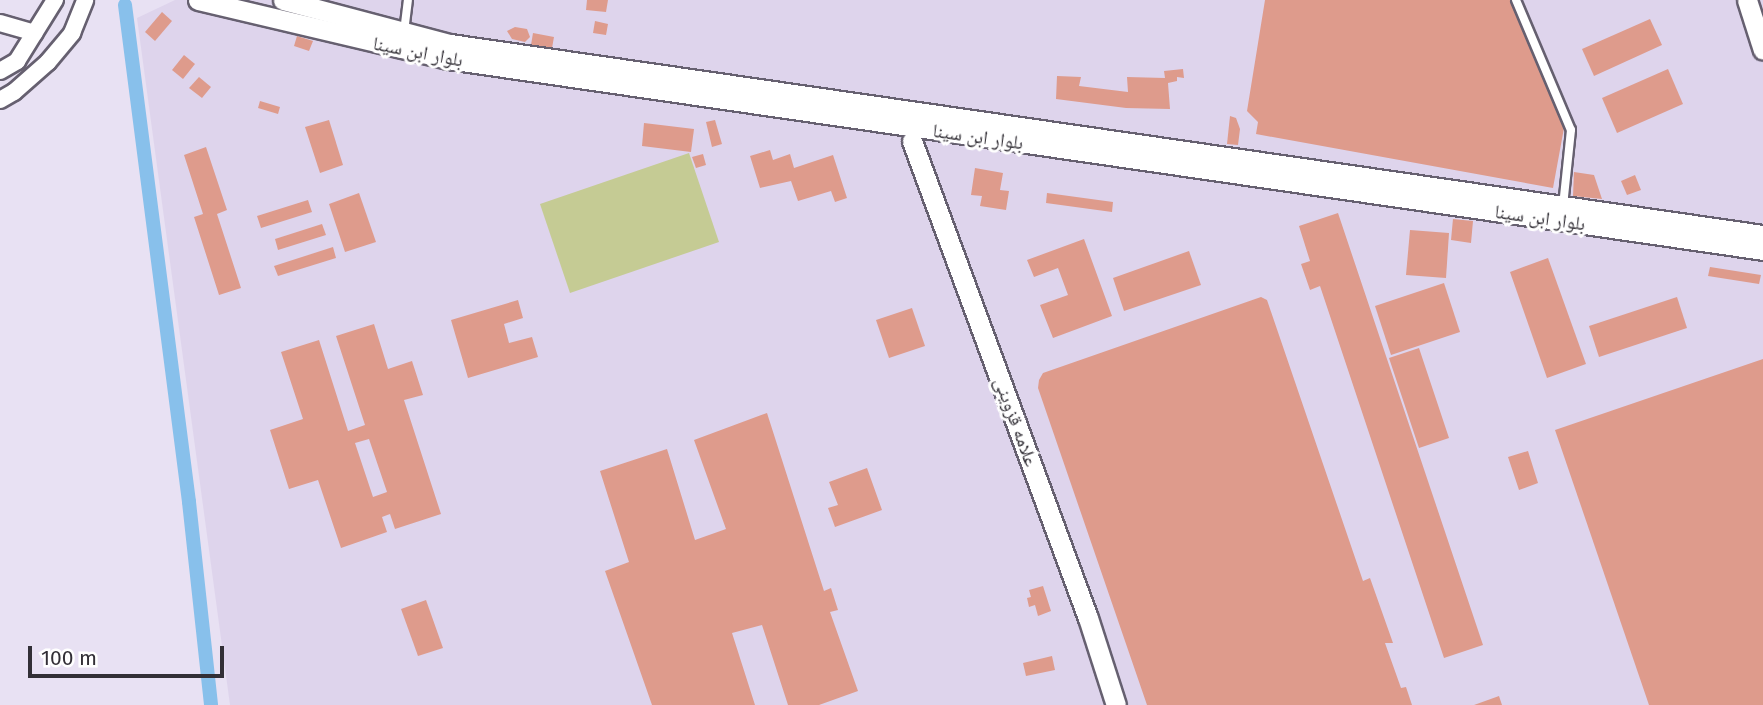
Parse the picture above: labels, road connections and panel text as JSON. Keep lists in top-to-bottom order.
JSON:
{
  "streets": {
    "street": ["بلوار ابن سینا", "علامه قزوینی"]
  },
  "scale_bar": "100 m"
}
